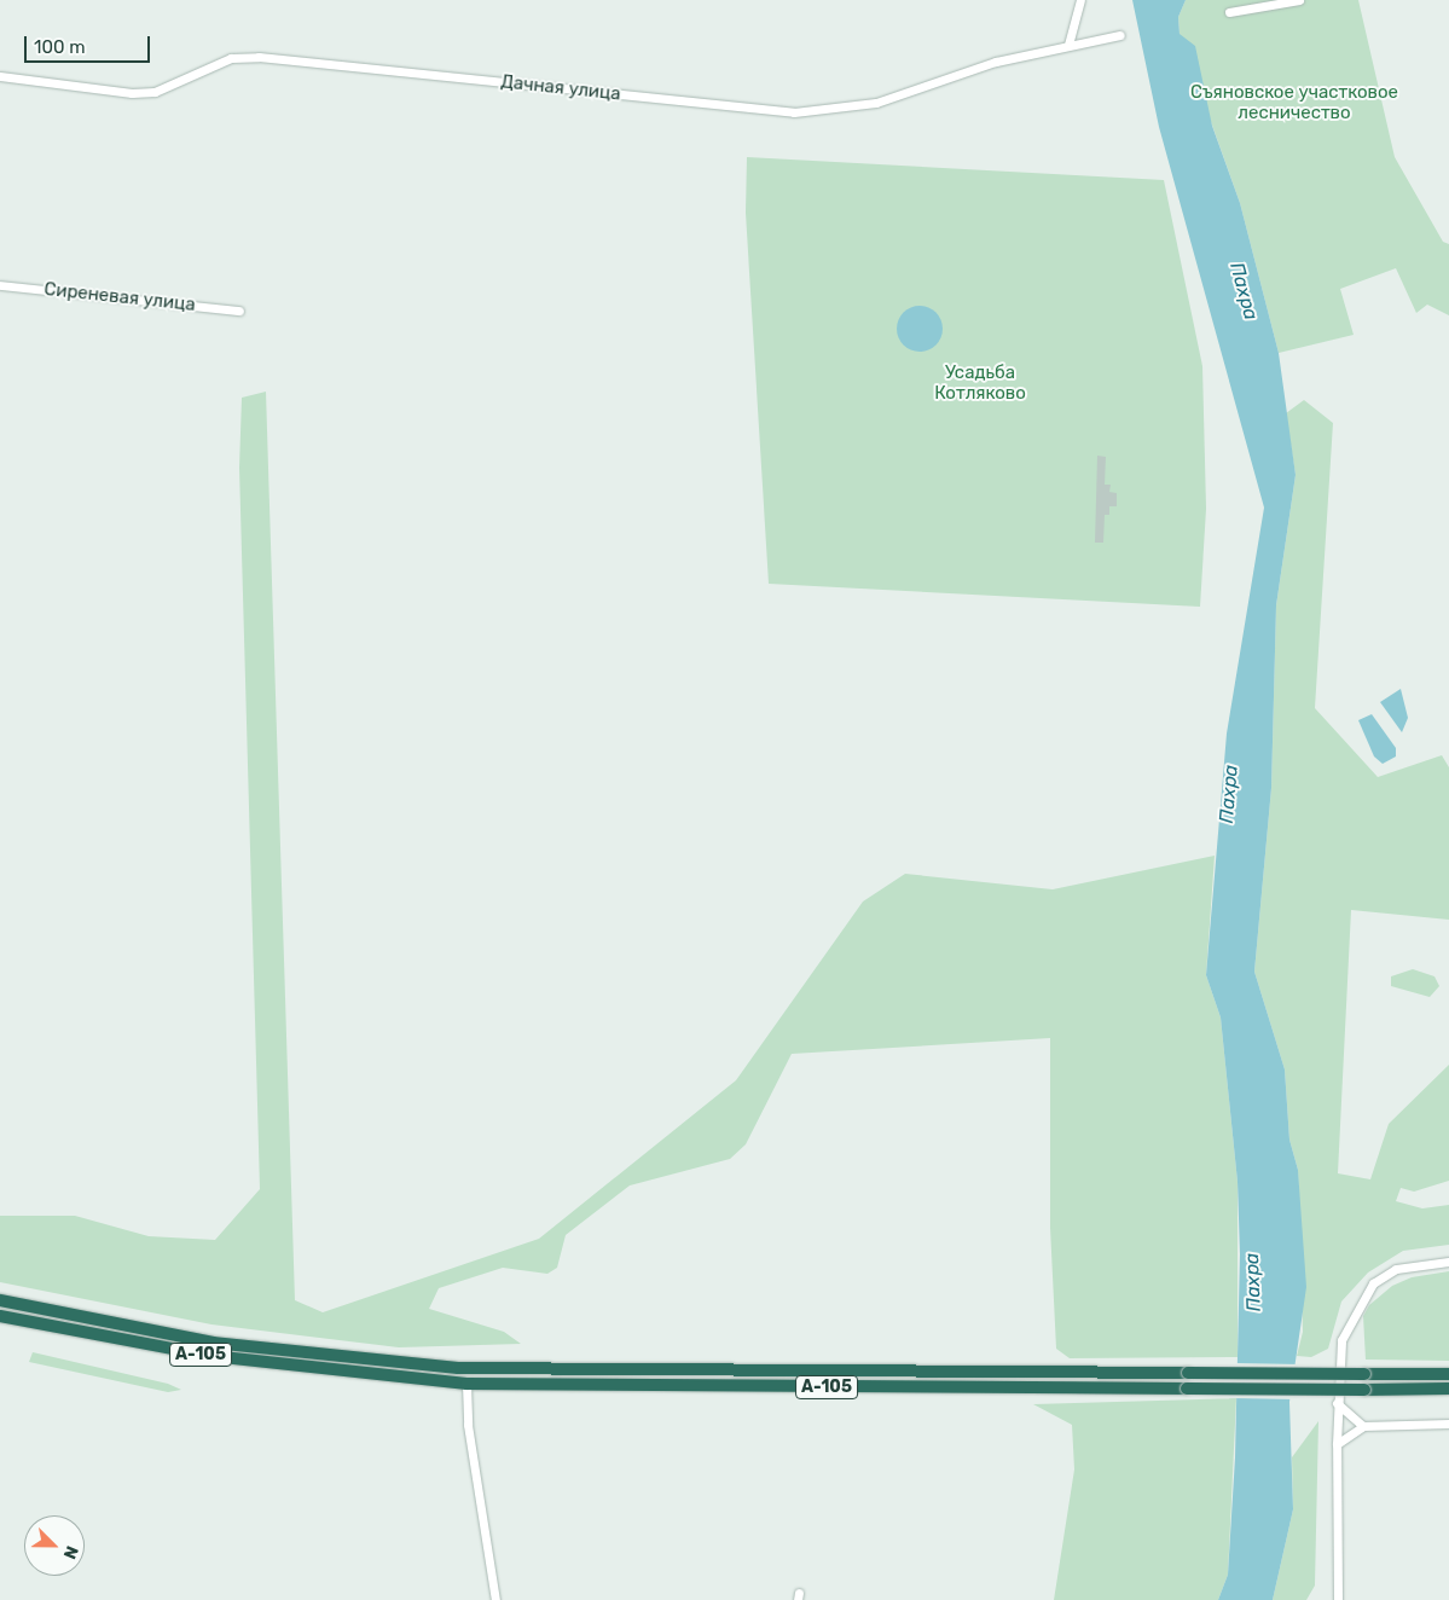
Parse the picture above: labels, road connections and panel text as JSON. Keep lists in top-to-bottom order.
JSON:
{
  "streets": {
    "highway": ["А-105"],
    "street": ["Дачная улица", "Сиреневая улица"]
  },
  "water": ["Пахра"],
  "parks": ["Съяновское участковое лесничество", "Усадьба Котляково"],
  "scale_bar": "100 m",
  "north": "bottom right"
}
